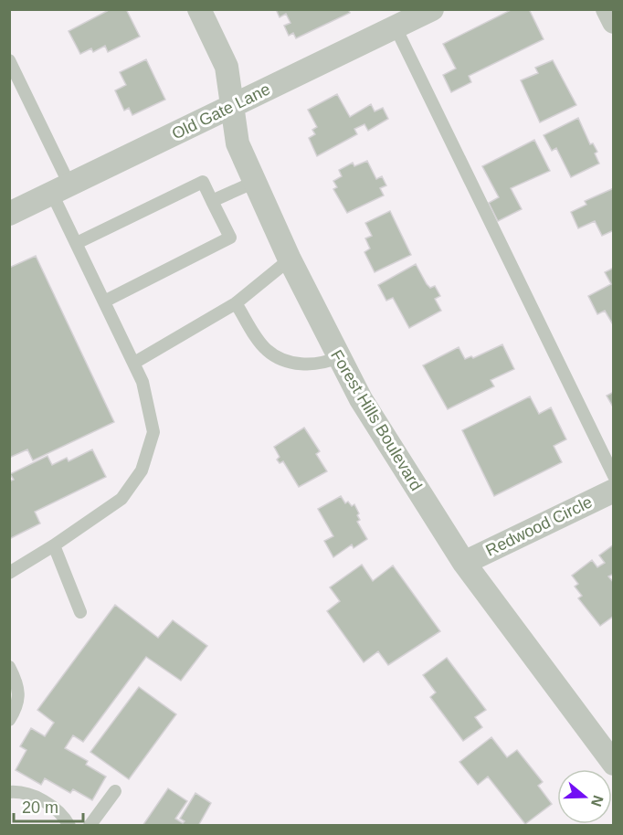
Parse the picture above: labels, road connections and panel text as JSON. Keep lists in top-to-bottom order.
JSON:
{
  "streets": {
    "street": ["Old Gate Lane", "Forest Hills Boulevard", "Redwood Circle"]
  },
  "crossings": [
    ["Old Gate Lane", "Forest Hills Boulevard"],
    ["Forest Hills Boulevard", "Redwood Circle"]
  ],
  "scale_bar": "20 m",
  "north": "right"
}
